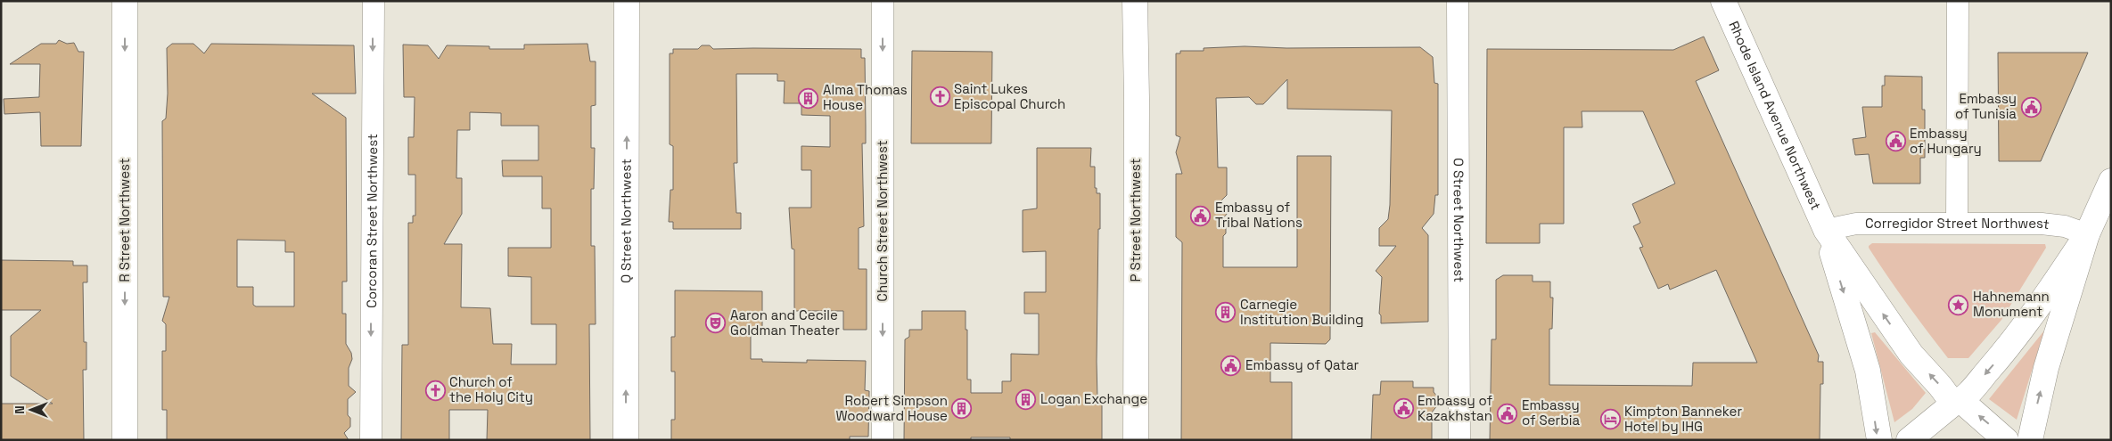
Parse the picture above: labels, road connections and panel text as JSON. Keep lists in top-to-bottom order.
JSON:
{
  "streets": {
    "main road": [
      "Rhode Island Avenue Northwest",
      "R Street Northwest",
      "Q Street Northwest",
      "P Street Northwest"
    ],
    "street": [
      "Corcoran Street Northwest",
      "Church Street Northwest",
      "O Street Northwest",
      "Corregidor Street Northwest"
    ]
  },
  "crossings": [
    ["Rhode Island Avenue Northwest", "Corregidor Street Northwest"]
  ],
  "one_way": [
    "R Street Northwest",
    "Corcoran Street Northwest",
    "Q Street Northwest",
    "Church Street Northwest"
  ],
  "places": {
    "church": ["Saint Lukes Episcopal Church", "Church of the Holy City"],
    "building": [
      "Alma Thomas House",
      "Carnegie Institution Building",
      "Logan Exchange",
      "Robert Simpson Woodward House"
    ],
    "public building": [
      "Embassy of Tunisia",
      "Embassy of Hungary",
      "Embassy of Tribal Nations",
      "Embassy of Qatar",
      "Embassy of Kazakhstan",
      "Embassy of Serbia"
    ],
    "place": ["Hahnemann Monument"],
    "theatre": ["Aaron and Cecile Goldman Theater"],
    "hotel": ["Kimpton Banneker Hotel by IHG"]
  },
  "north": "left"
}
